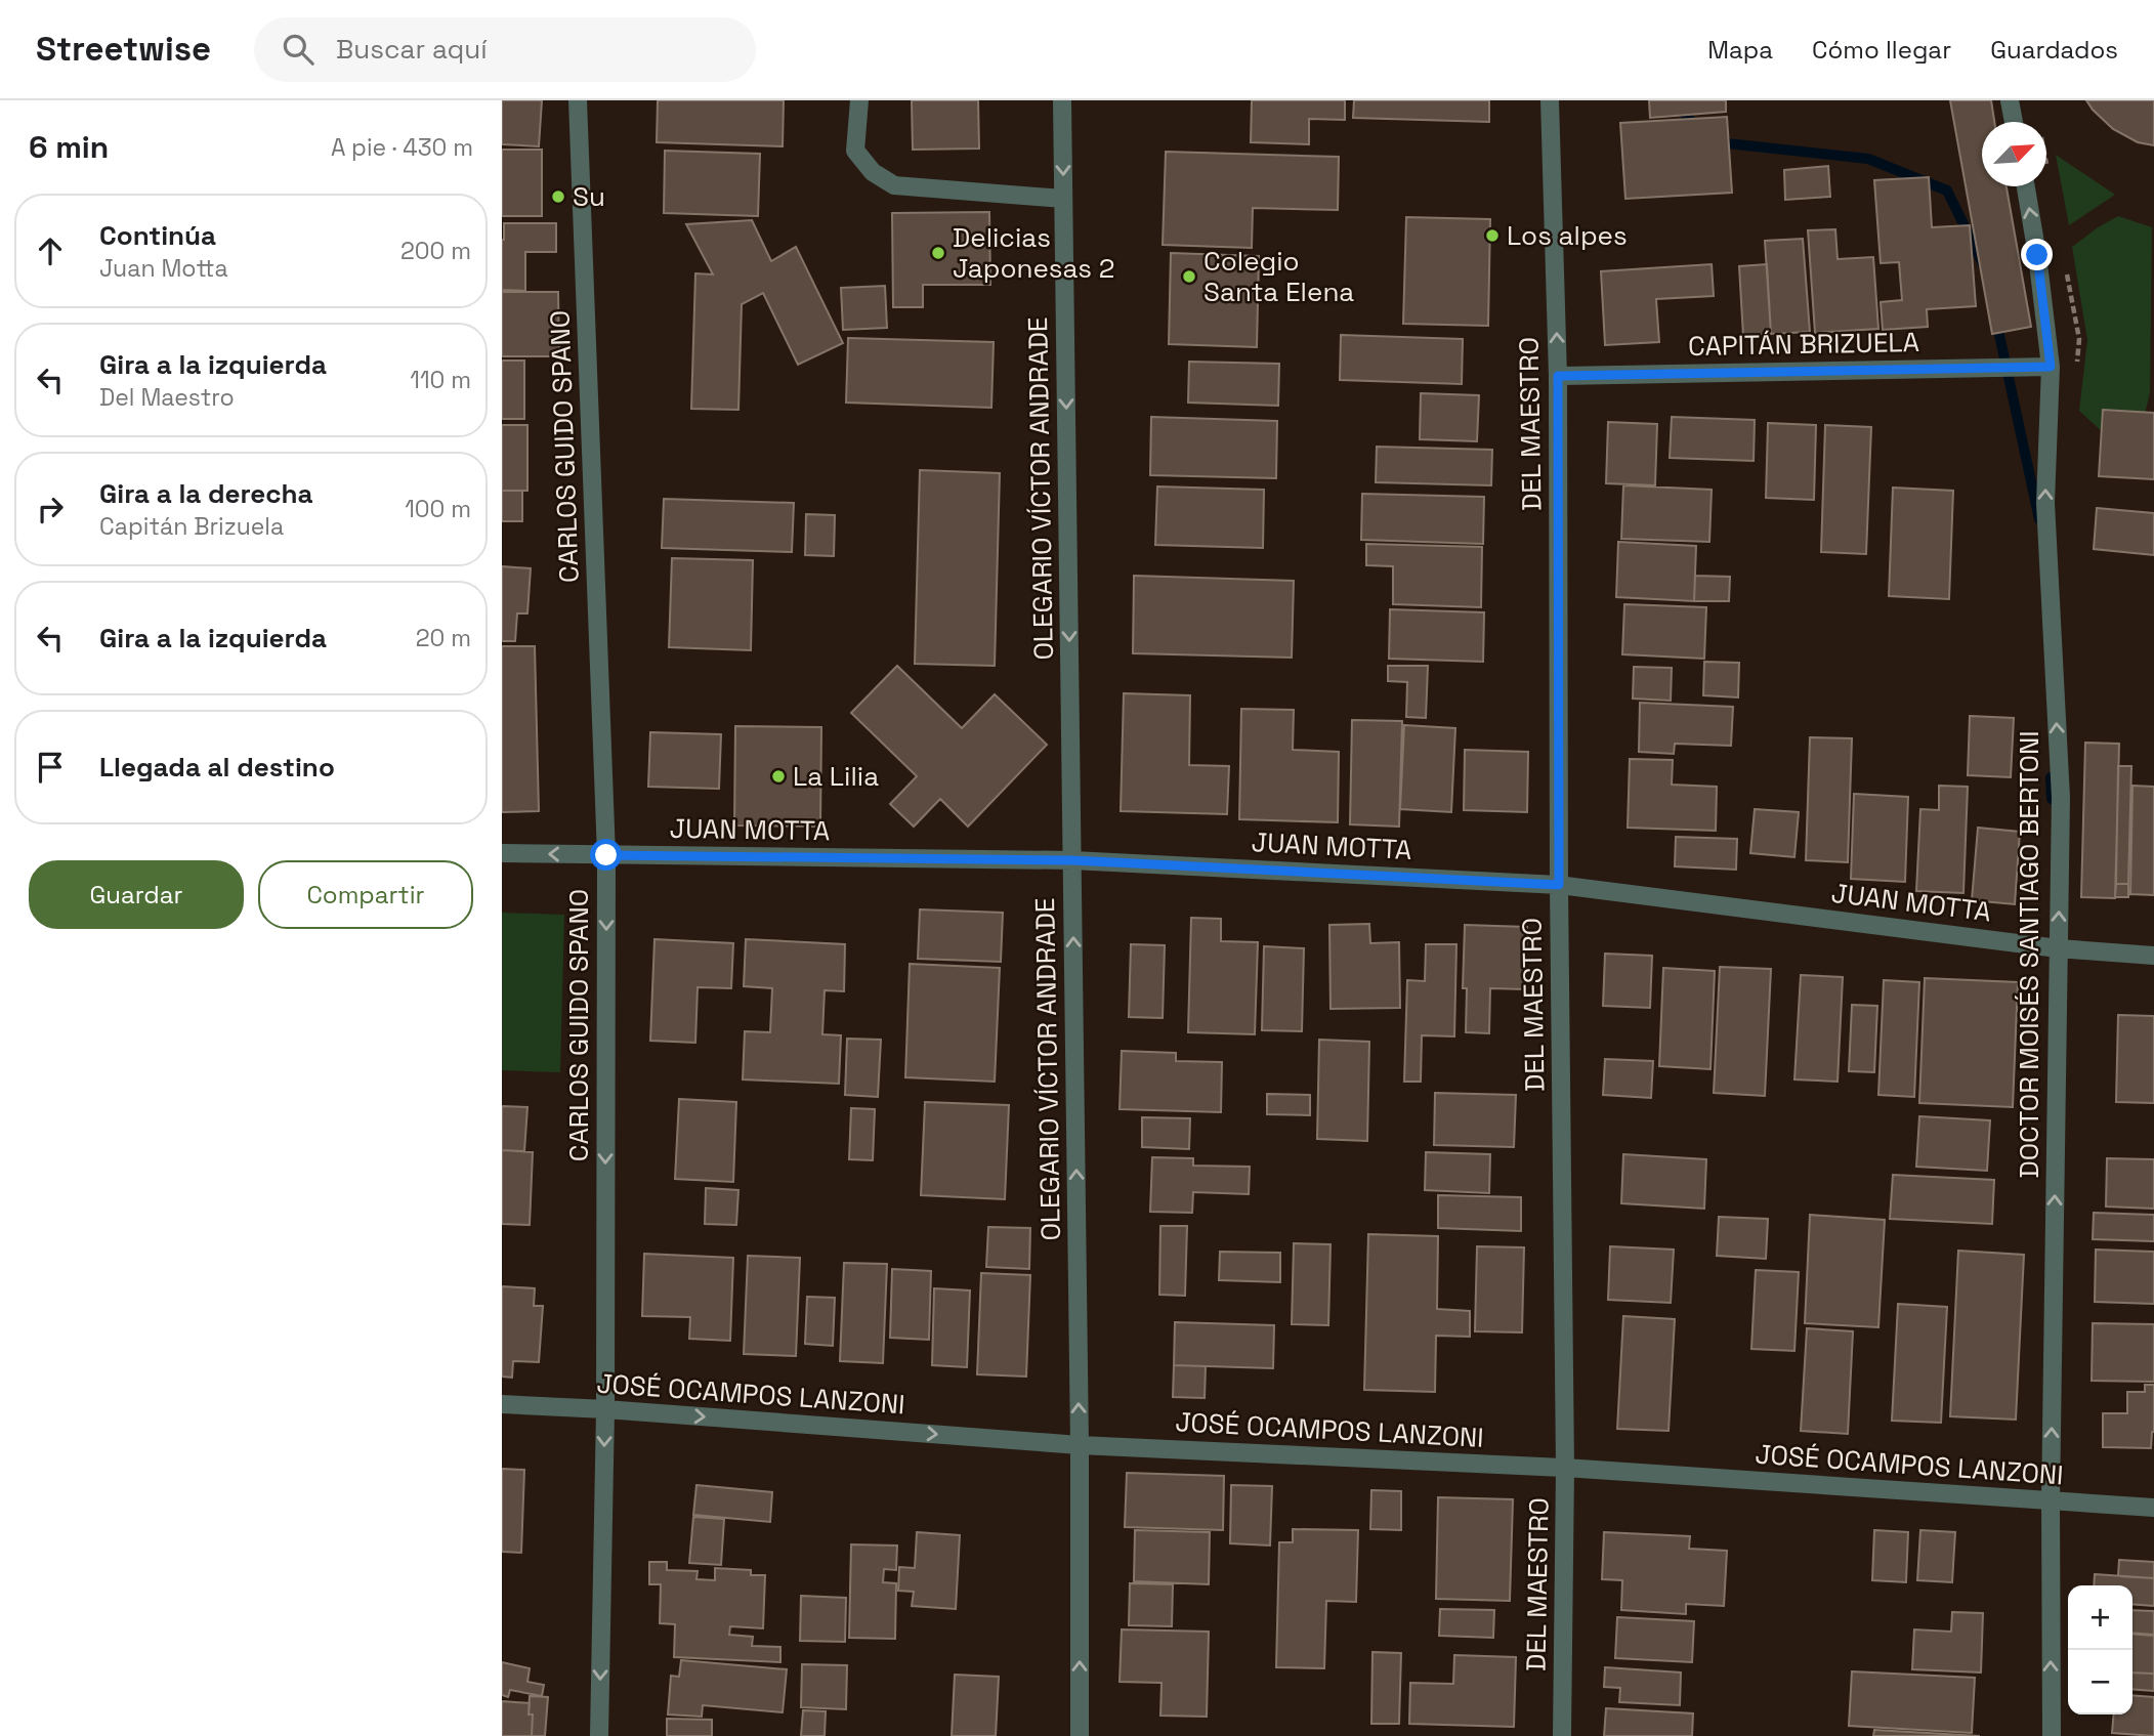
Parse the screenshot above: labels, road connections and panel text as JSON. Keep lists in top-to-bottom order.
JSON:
{
  "streets": {
    "street": [
      "CAPITÁN BRIZUELA",
      "DEL MAESTRO",
      "CARLOS GUIDO SPANO",
      "OLEGARIO VÍCTOR ANDRADE",
      "JUAN MOTTA",
      "DOCTOR MOISÉS SANTIAGO BERTONI",
      "JOSÉ OCAMPOS LANZONI"
    ]
  },
  "crossings": [
    ["CAPITÁN BRIZUELA", "DEL MAESTRO"],
    ["CAPITÁN BRIZUELA", "DOCTOR MOISÉS SANTIAGO BERTONI"],
    ["DEL MAESTRO", "JUAN MOTTA"],
    ["DEL MAESTRO", "JOSÉ OCAMPOS LANZONI"],
    ["CARLOS GUIDO SPANO", "JUAN MOTTA"],
    ["CARLOS GUIDO SPANO", "JOSÉ OCAMPOS LANZONI"],
    ["OLEGARIO VÍCTOR ANDRADE", "JUAN MOTTA"],
    ["OLEGARIO VÍCTOR ANDRADE", "JOSÉ OCAMPOS LANZONI"],
    ["JUAN MOTTA", "DOCTOR MOISÉS SANTIAGO BERTONI"],
    ["DOCTOR MOISÉS SANTIAGO BERTONI", "JOSÉ OCAMPOS LANZONI"]
  ],
  "one_way": ["CARLOS GUIDO SPANO", "DOCTOR MOISÉS SANTIAGO BERTONI"],
  "places": [
    "Su",
    "Los alpes",
    "Delicias Japonesas 2",
    "Colegio Santa Elena",
    "La Lilia"
  ],
  "north": "top right",
  "page": {
    "header": "Streetwise",
    "search": "Buscar aquí",
    "nav": ["Mapa", "Cómo llegar", "Guardados"],
    "heading": ["6 min", "A pie · 430 m"],
    "list": [
      ["Continúa", "Juan Motta", "200 m"],
      ["Gira a la izquierda", "Del Maestro", "110 m"],
      ["Gira a la derecha", "Capitán Brizuela", "100 m"],
      ["Gira a la izquierda", "20 m"],
      "Llegada al destino"
    ],
    "buttons": ["Guardar", "Compartir"],
    "map_buttons": ["+", "−"]
  }
}
